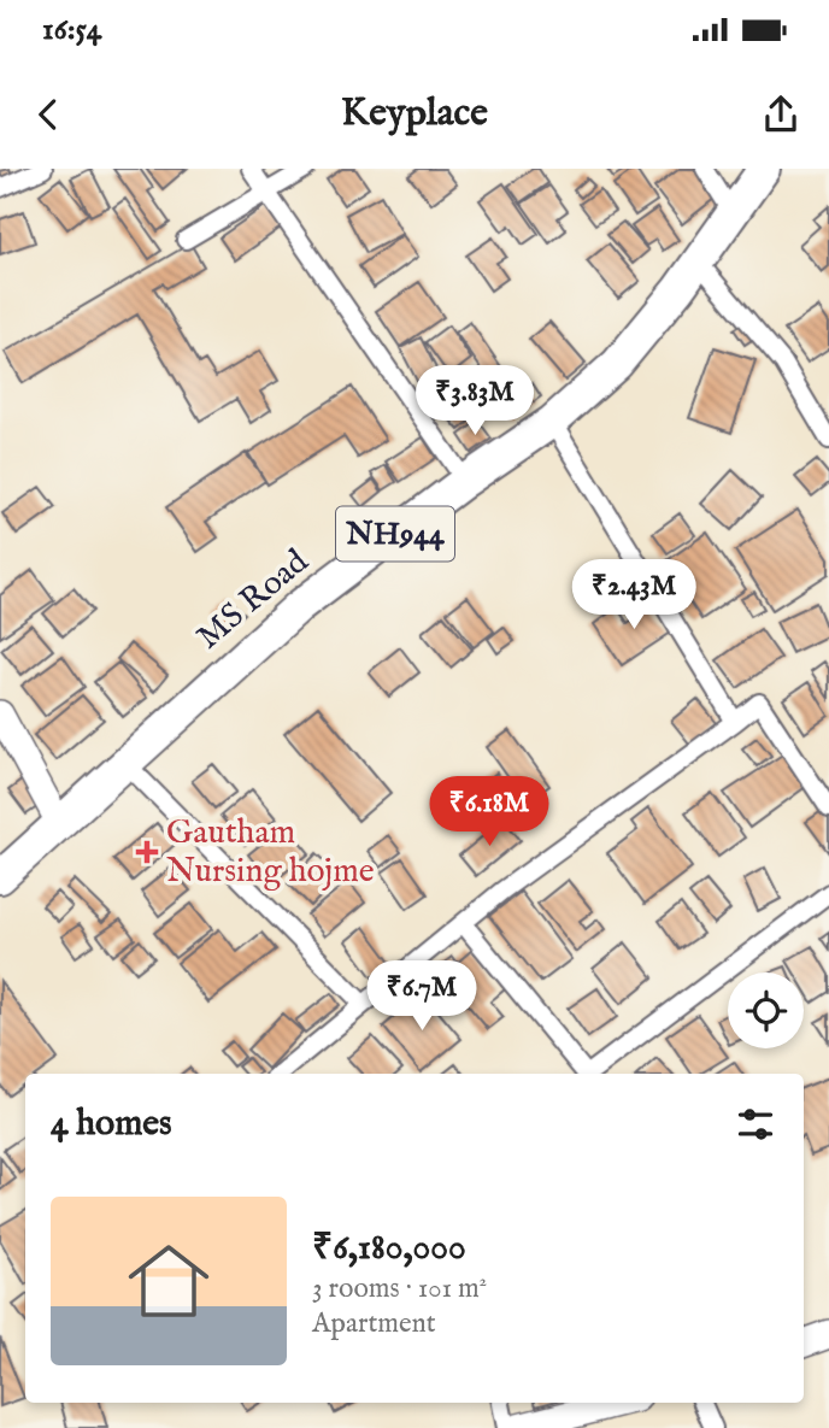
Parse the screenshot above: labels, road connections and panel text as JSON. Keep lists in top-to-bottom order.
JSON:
{
  "streets": {
    "highway": ["NH944", "MS Road"]
  },
  "places": {
    "health": ["Gautham Nursing hojme"]
  },
  "page": {
    "status": "16:54",
    "header": "Keyplace",
    "price": [
      "₹3.83M",
      "₹2.43M",
      "₹6.18M",
      "₹6.7M"
    ],
    "heading": "4 homes",
    "list": [
      {
        "name": "₹6,180,000",
        "note": "3 rooms · 101 m² · Apartment"
      }
    ]
  }
}
